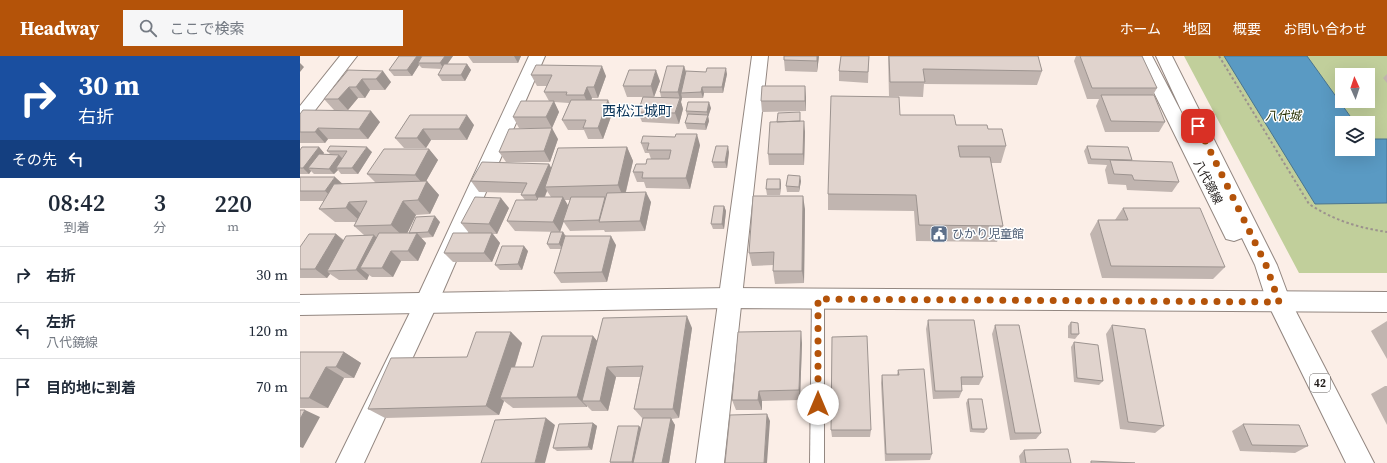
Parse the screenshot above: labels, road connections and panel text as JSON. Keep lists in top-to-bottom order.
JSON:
{
  "streets": {
    "street": ["八代鏡線", "42"]
  },
  "districts": ["西松江城町"],
  "parks": ["八代城"],
  "places": {
    "public building": ["ひかり児童館"]
  },
  "north": "top",
  "page": {
    "header": "Headway",
    "search": "ここで検索",
    "nav": [
      "ホーム",
      "地図",
      "概要",
      "お問い合わせ"
    ],
    "turn": ["30 m", "右折"],
    "then": "その先",
    "eta": [
      "08:42",
      "到着",
      "3",
      "分",
      "220",
      "m"
    ],
    "list": [
      {
        "name": "右折",
        "value": "30 m"
      },
      {
        "name": "左折",
        "note": "八代鏡線",
        "value": "120 m"
      },
      {
        "name": "目的地に到着",
        "value": "70 m"
      }
    ]
  }
}
